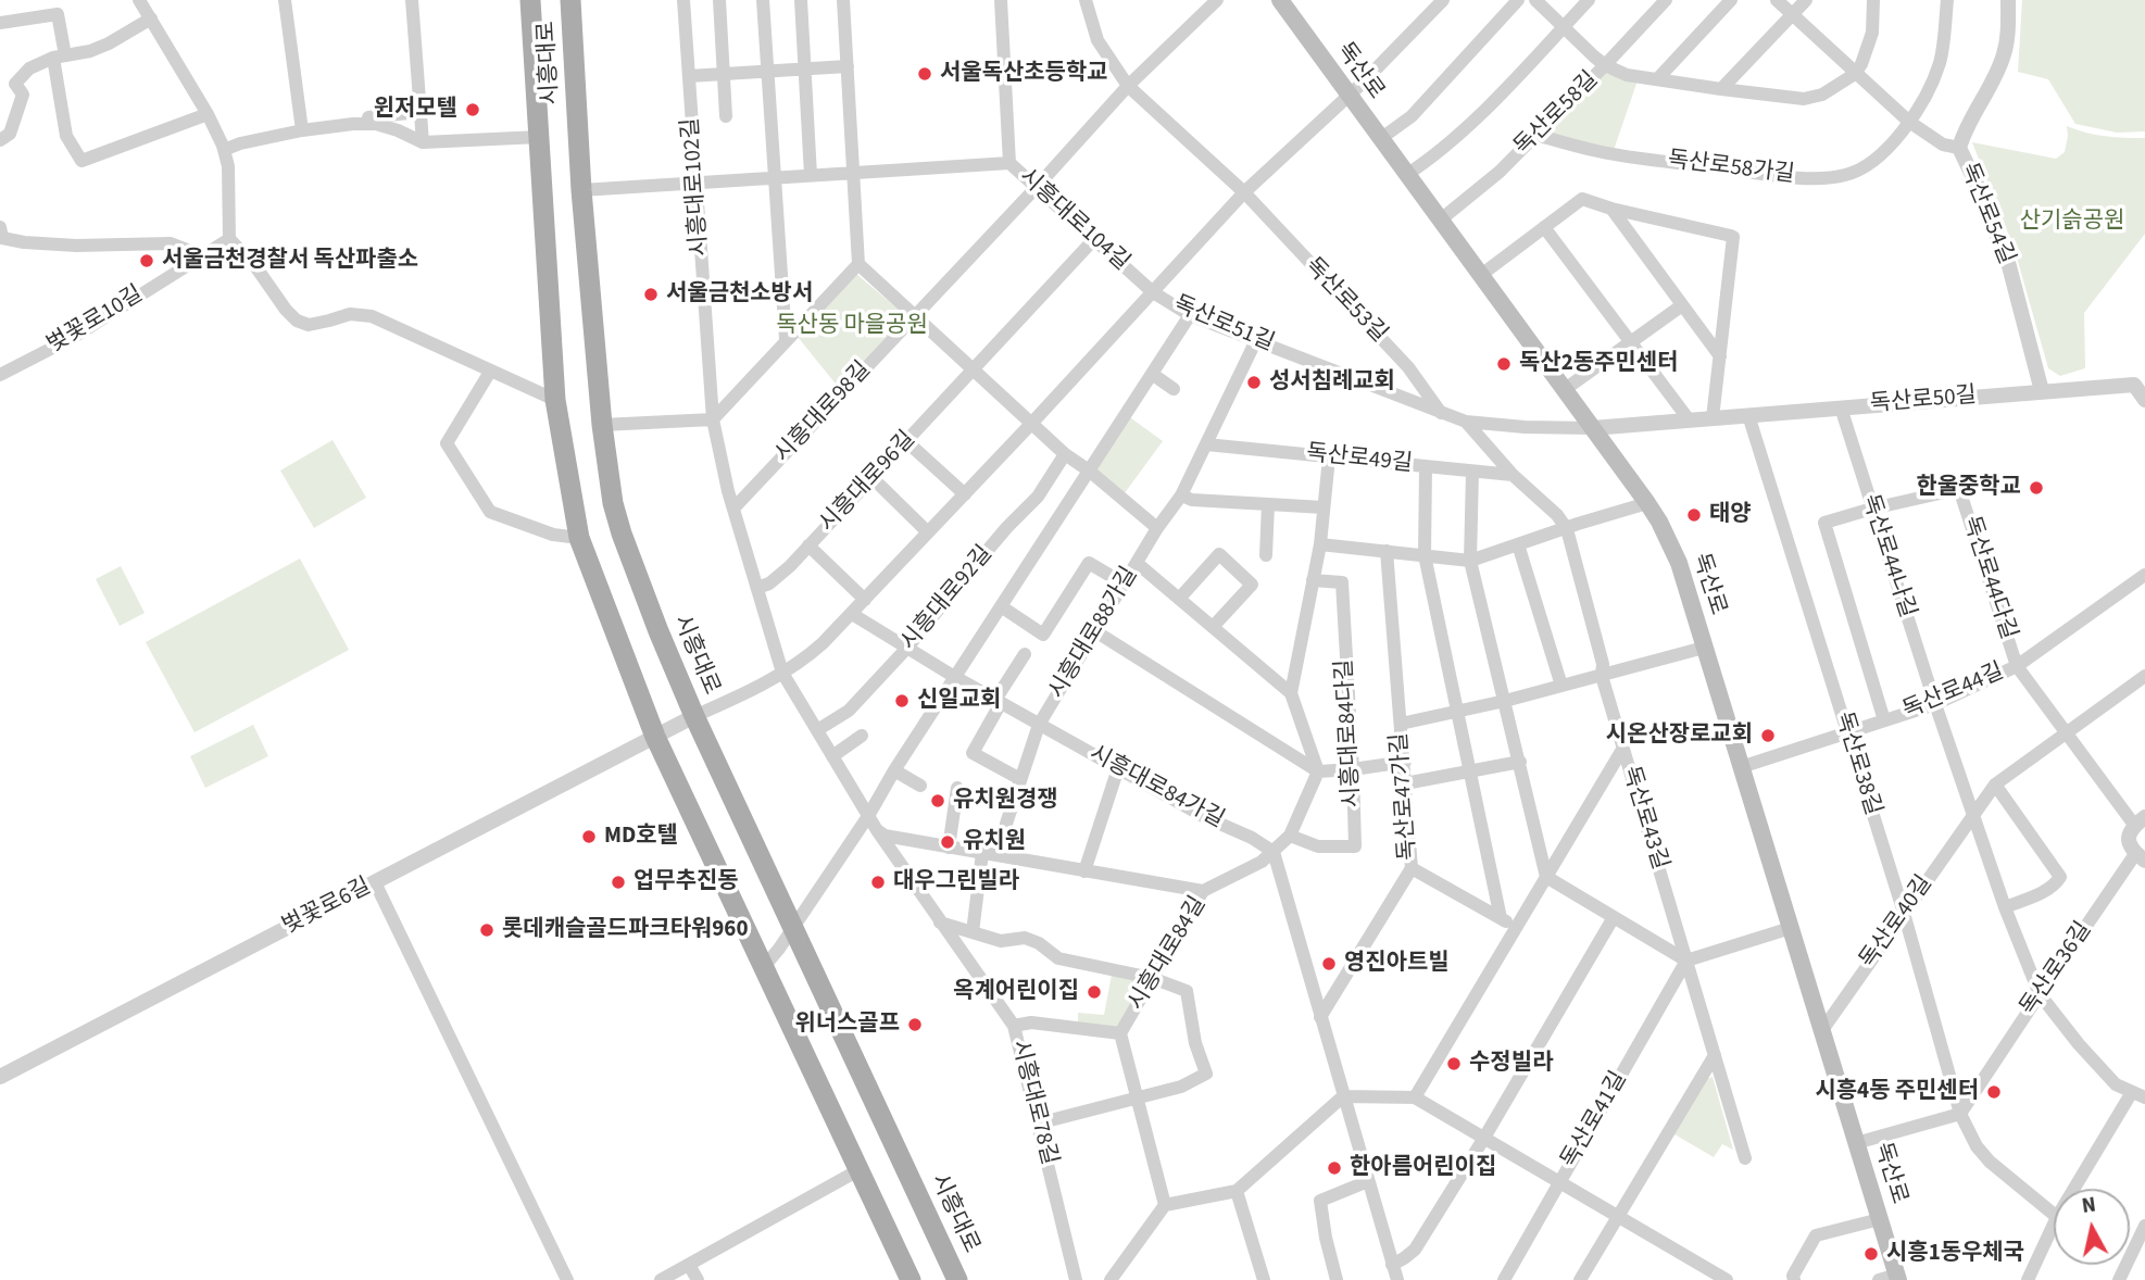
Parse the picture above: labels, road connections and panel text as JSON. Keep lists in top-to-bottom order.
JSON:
{
  "streets": {
    "main road": ["시흥대로", "독산로"],
    "street": [
      "독산로58길",
      "독산로58가길",
      "시흥대로102길",
      "독산로54길",
      "시흥대로104길",
      "독산로53길",
      "벚꽃로10길",
      "독산로51길",
      "독산로50길",
      "시흥대로98길",
      "독산로49길",
      "시흥대로96길",
      "독산로44나길",
      "독산로44다길",
      "시흥대로92길",
      "시흥대로88가길",
      "독산로44길",
      "시흥대로84다길",
      "독산로38길",
      "시흥대로84가길",
      "독산로47가길",
      "독산로43길",
      "벚꽃로6길",
      "독산로40길",
      "시흥대로84길",
      "독산로36길",
      "시흥대로78길",
      "독산로41길"
    ]
  },
  "crossings": [
    ["시흥대로", "시흥대로104길"],
    ["시흥대로", "벚꽃로6길"],
    ["독산로", "독산로58길"],
    ["독산로", "독산로51길"],
    ["독산로", "독산로50길"],
    ["독산로", "독산로44길"],
    ["독산로", "독산로40길"],
    ["독산로58길", "독산로58가길"],
    ["시흥대로102길", "시흥대로104길"],
    ["독산로54길", "독산로50길"],
    ["시흥대로104길", "독산로51길"],
    ["시흥대로104길", "시흥대로98길"],
    ["시흥대로104길", "시흥대로96길"],
    ["독산로53길", "독산로51길"],
    ["독산로53길", "시흥대로98길"],
    ["독산로51길", "독산로50길"],
    ["독산로51길", "독산로49길"],
    ["독산로51길", "시흥대로88가길"],
    ["독산로51길", "독산로43길"],
    ["독산로50길", "독산로44나길"],
    ["독산로50길", "독산로38길"],
    ["독산로49길", "시흥대로88가길"],
    ["독산로44나길", "독산로44다길"],
    ["독산로44나길", "독산로44길"],
    ["독산로44다길", "독산로44길"],
    ["시흥대로92길", "시흥대로84가길"],
    ["시흥대로88가길", "시흥대로84가길"],
    ["독산로44길", "독산로38길"],
    ["시흥대로84다길", "시흥대로84길"],
    ["독산로38길", "독산로40길"],
    ["독산로38길", "독산로36길"],
    ["시흥대로84가길", "시흥대로84길"],
    ["독산로43길", "독산로41길"],
    ["독산로40길", "독산로36길"],
    ["시흥대로84길", "시흥대로78길"]
  ],
  "parks": ["산기슭공원", "독산동 마을공원"],
  "places": [
    "서울독산초등학교",
    "윈저모텔",
    "서울금천경찰서 독산파출소",
    "서울금천소방서",
    "독산2동주민센터",
    "성서침례교회",
    "한울중학교",
    "태양",
    "신일교회",
    "시온산장로교회",
    "유치원경쟁",
    "MD호텔",
    "유치원",
    "업무추진동",
    "대우그린빌라",
    "롯데캐슬골드파크타워960",
    "영진아트빌",
    "옥계어린이집",
    "위너스골프",
    "수정빌라",
    "시흥4동 주민센터",
    "한아름어린이집",
    "시흥1동우체국"
  ],
  "north": "top"
}
